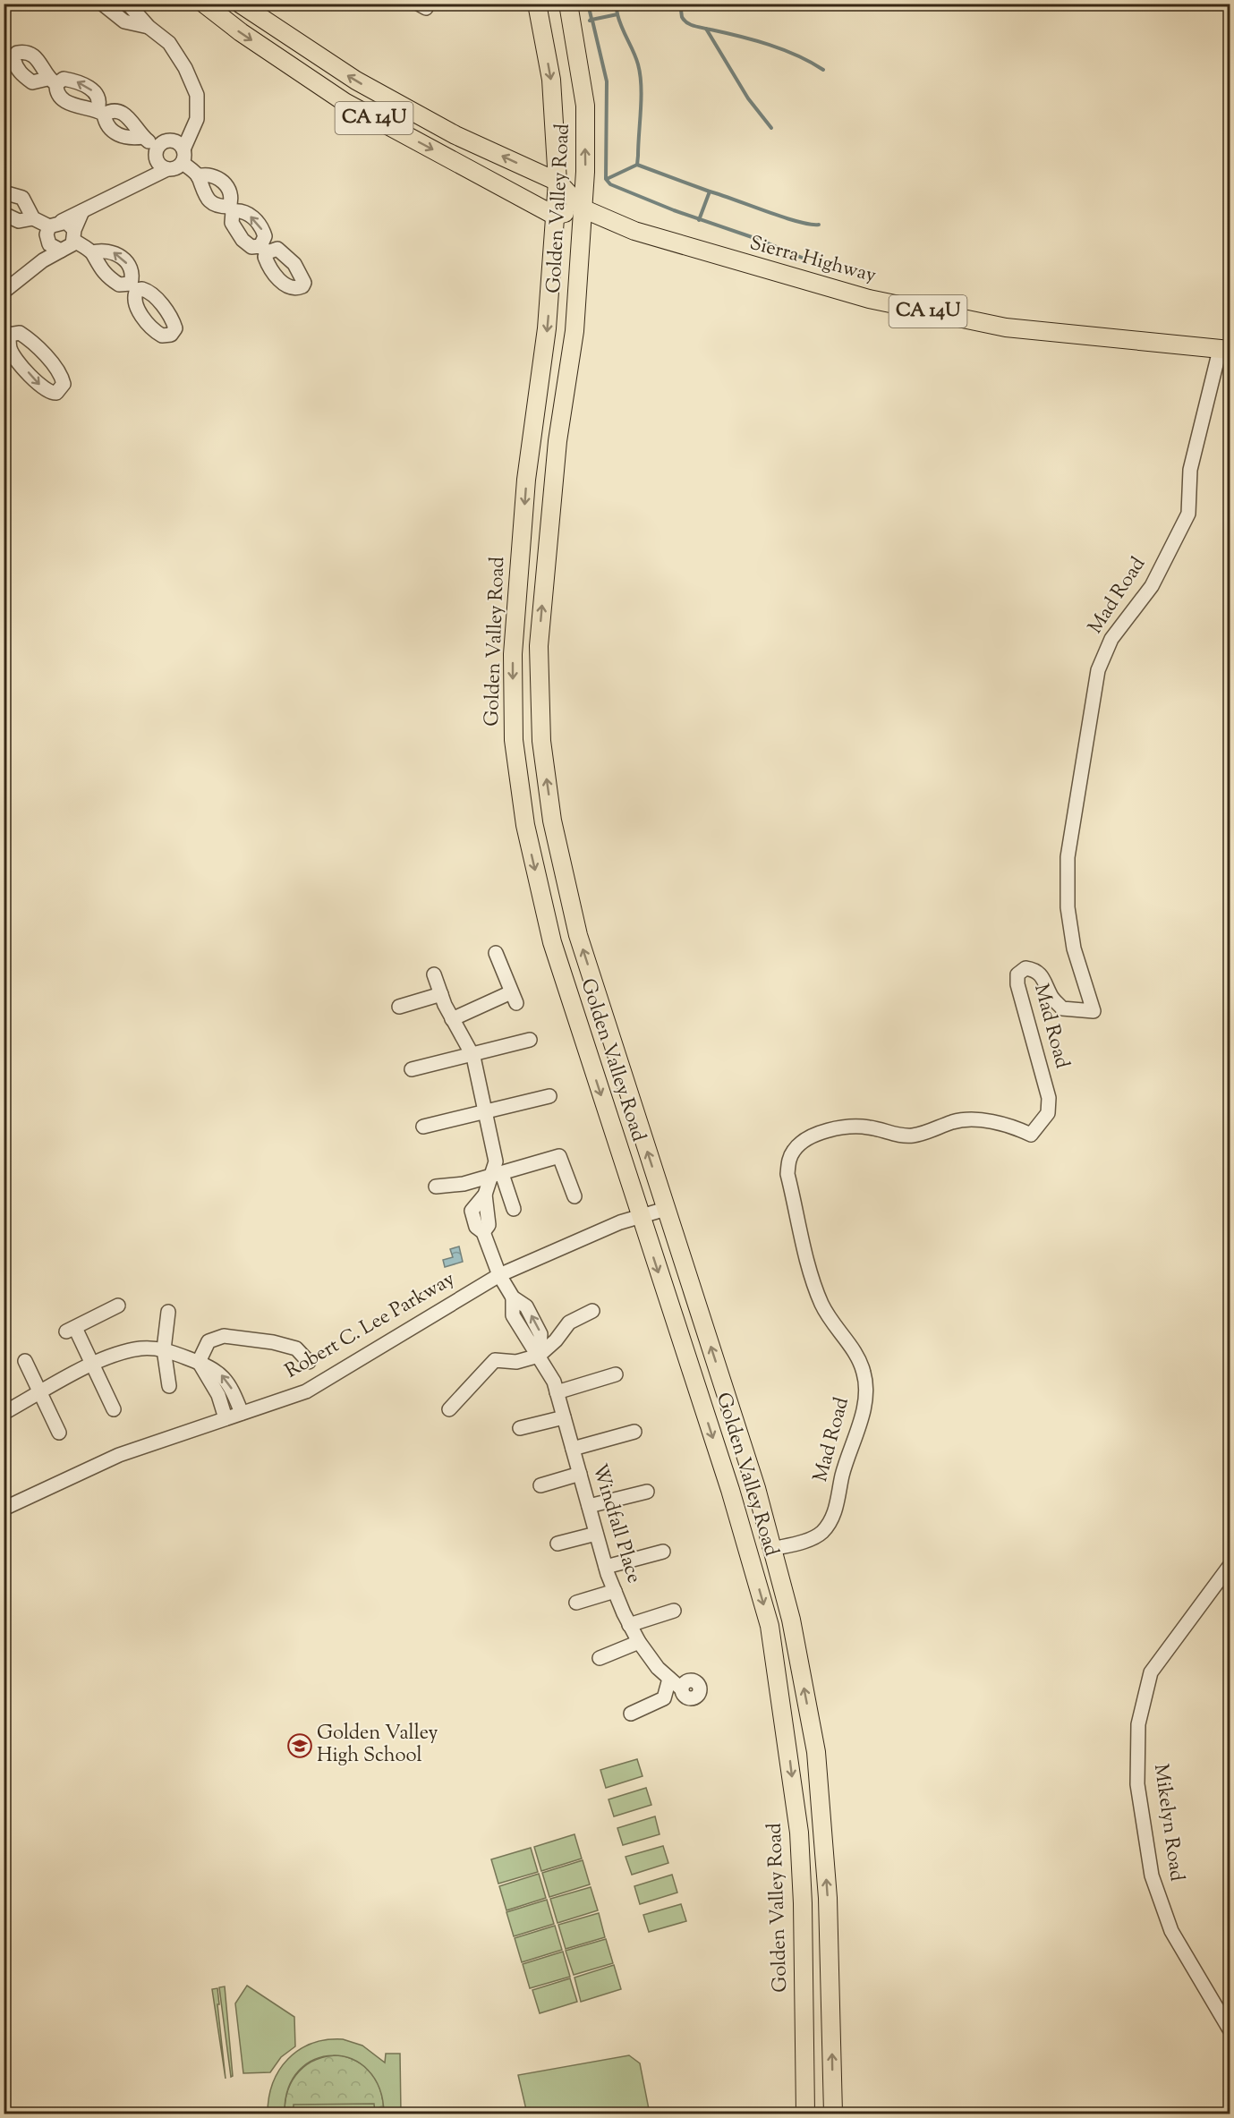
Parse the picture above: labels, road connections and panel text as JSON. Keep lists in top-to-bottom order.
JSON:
{
  "streets": {
    "main road": ["CA 14U", "Golden Valley Road", "Sierra Highway"],
    "street": [
      "Mad Road",
      "Robert C. Lee Parkway",
      "Windfall Place",
      "Mikelyn Road"
    ]
  },
  "crossings": [
    ["CA 14U", "Golden Valley Road"],
    ["Golden Valley Road", "Sierra Highway"],
    ["Golden Valley Road", "Mad Road"],
    ["Golden Valley Road", "Robert C. Lee Parkway"],
    ["Sierra Highway", "Mad Road"]
  ],
  "places": {
    "school or university": ["Golden Valley High School"]
  }
}
